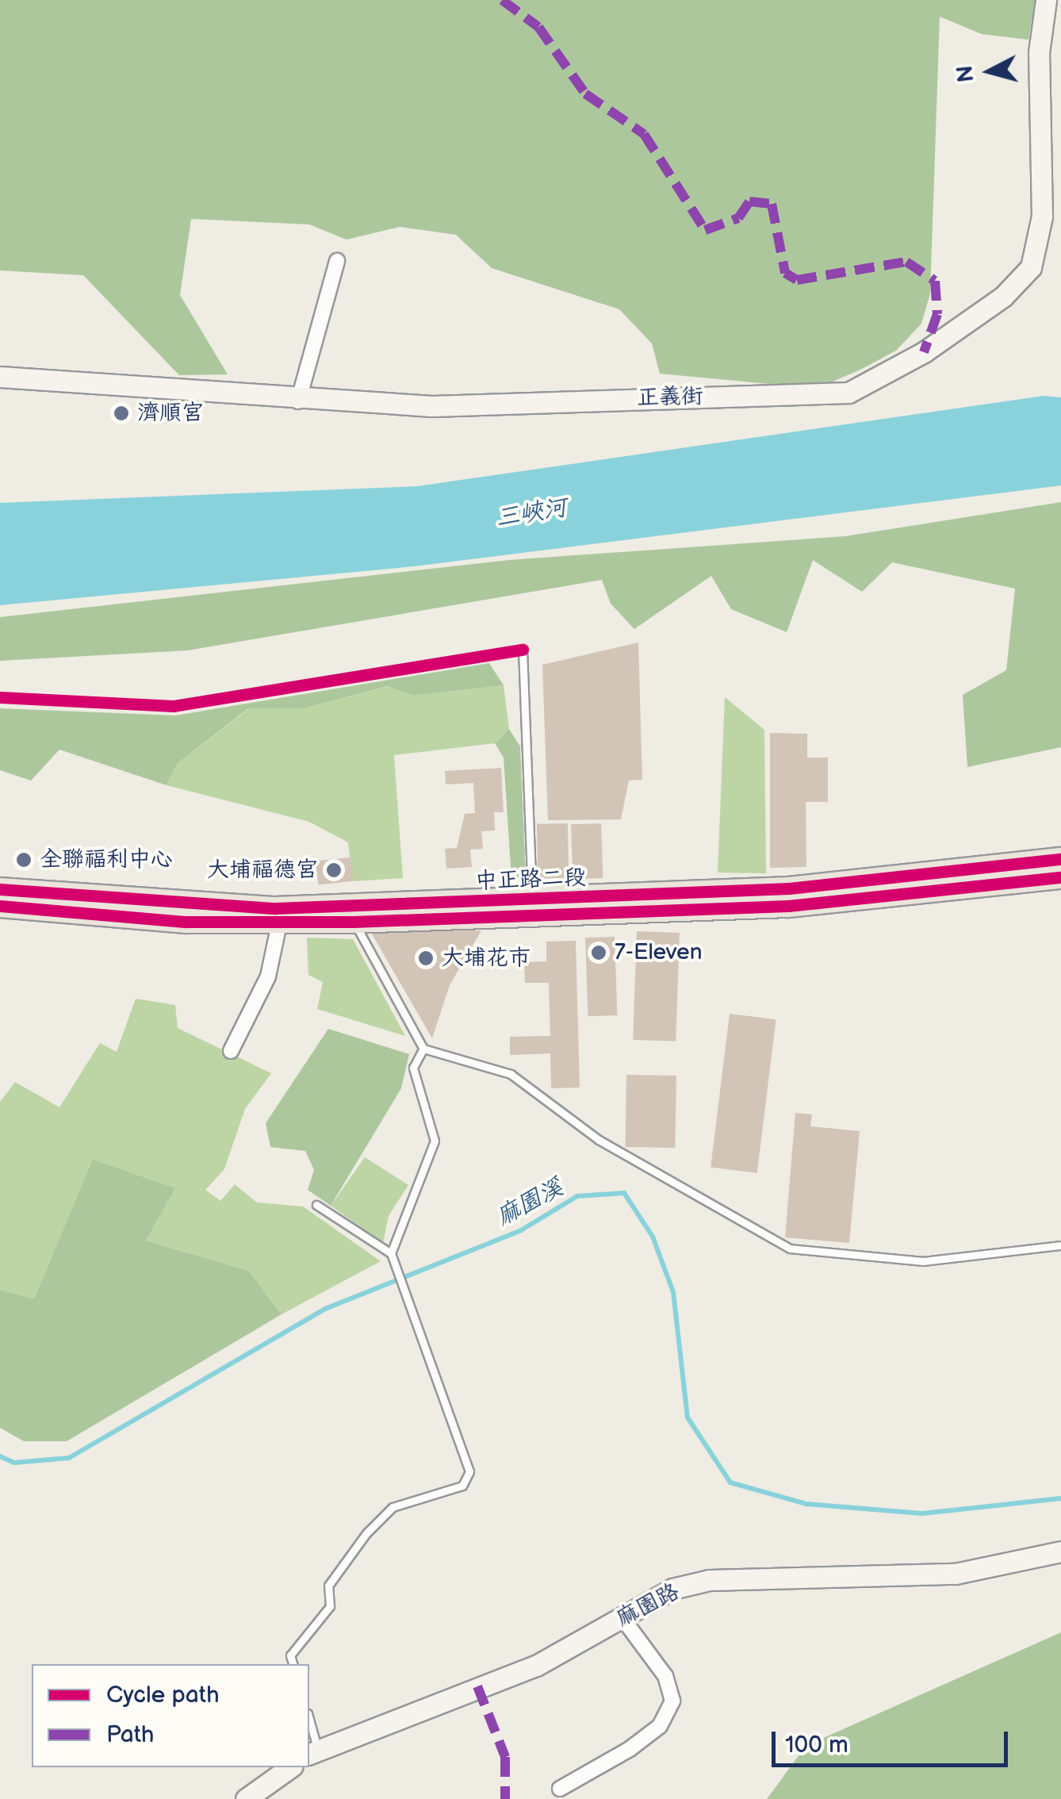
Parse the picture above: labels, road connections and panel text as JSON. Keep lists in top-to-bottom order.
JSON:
{
  "streets": {
    "main road": ["中正路二段"],
    "street": ["正義街", "麻園路"]
  },
  "water": ["三峽河", "麻園溪"],
  "places": [
    "濟順宮",
    "全聯福利中心",
    "大埔福德宮",
    "7-Eleven",
    "大埔花市"
  ],
  "legend": ["Cycle path", "Path"],
  "scale_bar": "100 m",
  "north": "left"
}
